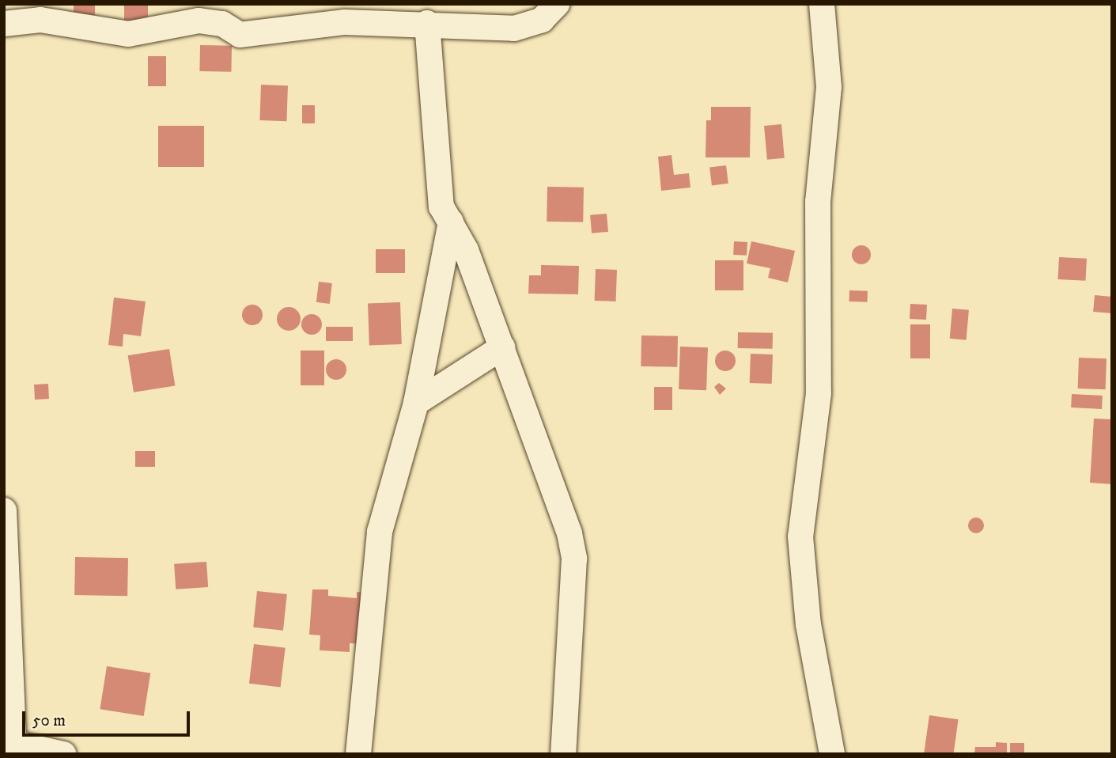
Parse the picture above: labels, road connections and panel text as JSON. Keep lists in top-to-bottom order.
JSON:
{
  "scale_bar": "50 m"
}
